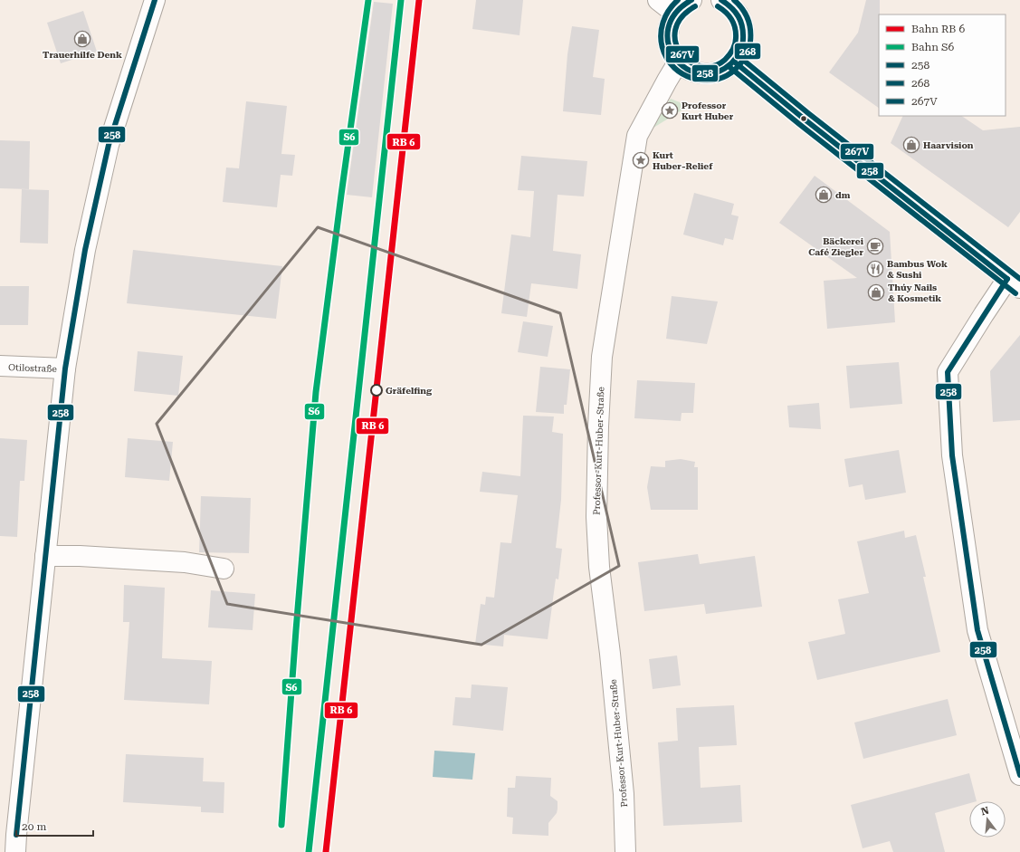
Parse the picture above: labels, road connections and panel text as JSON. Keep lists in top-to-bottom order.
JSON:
{
  "streets": {
    "street": ["Otilostraße", "Professor-Kurt-Huber-Straße"]
  },
  "places": {
    "shop": [
      "Trauerhilfe Denk",
      "Haarvision",
      "dm",
      "Thúy Nails & Kosmetik"
    ],
    "place": ["Professor Kurt Huber", "Kurt Huber-Relief"],
    "cafe": ["Bäckerei Café Ziegler"],
    "restaurant": ["Bambus Wok & Sushi"],
    "other": ["Gräfelfing"]
  },
  "lines": [
    "rail line S6",
    "transit line 258",
    "transit line 268",
    "transit line 267V"
  ],
  "legend": [
    "Bahn RB 6",
    "Bahn S6",
    "258",
    "268",
    "267V"
  ],
  "scale_bar": "20 m",
  "north": "top"
}
